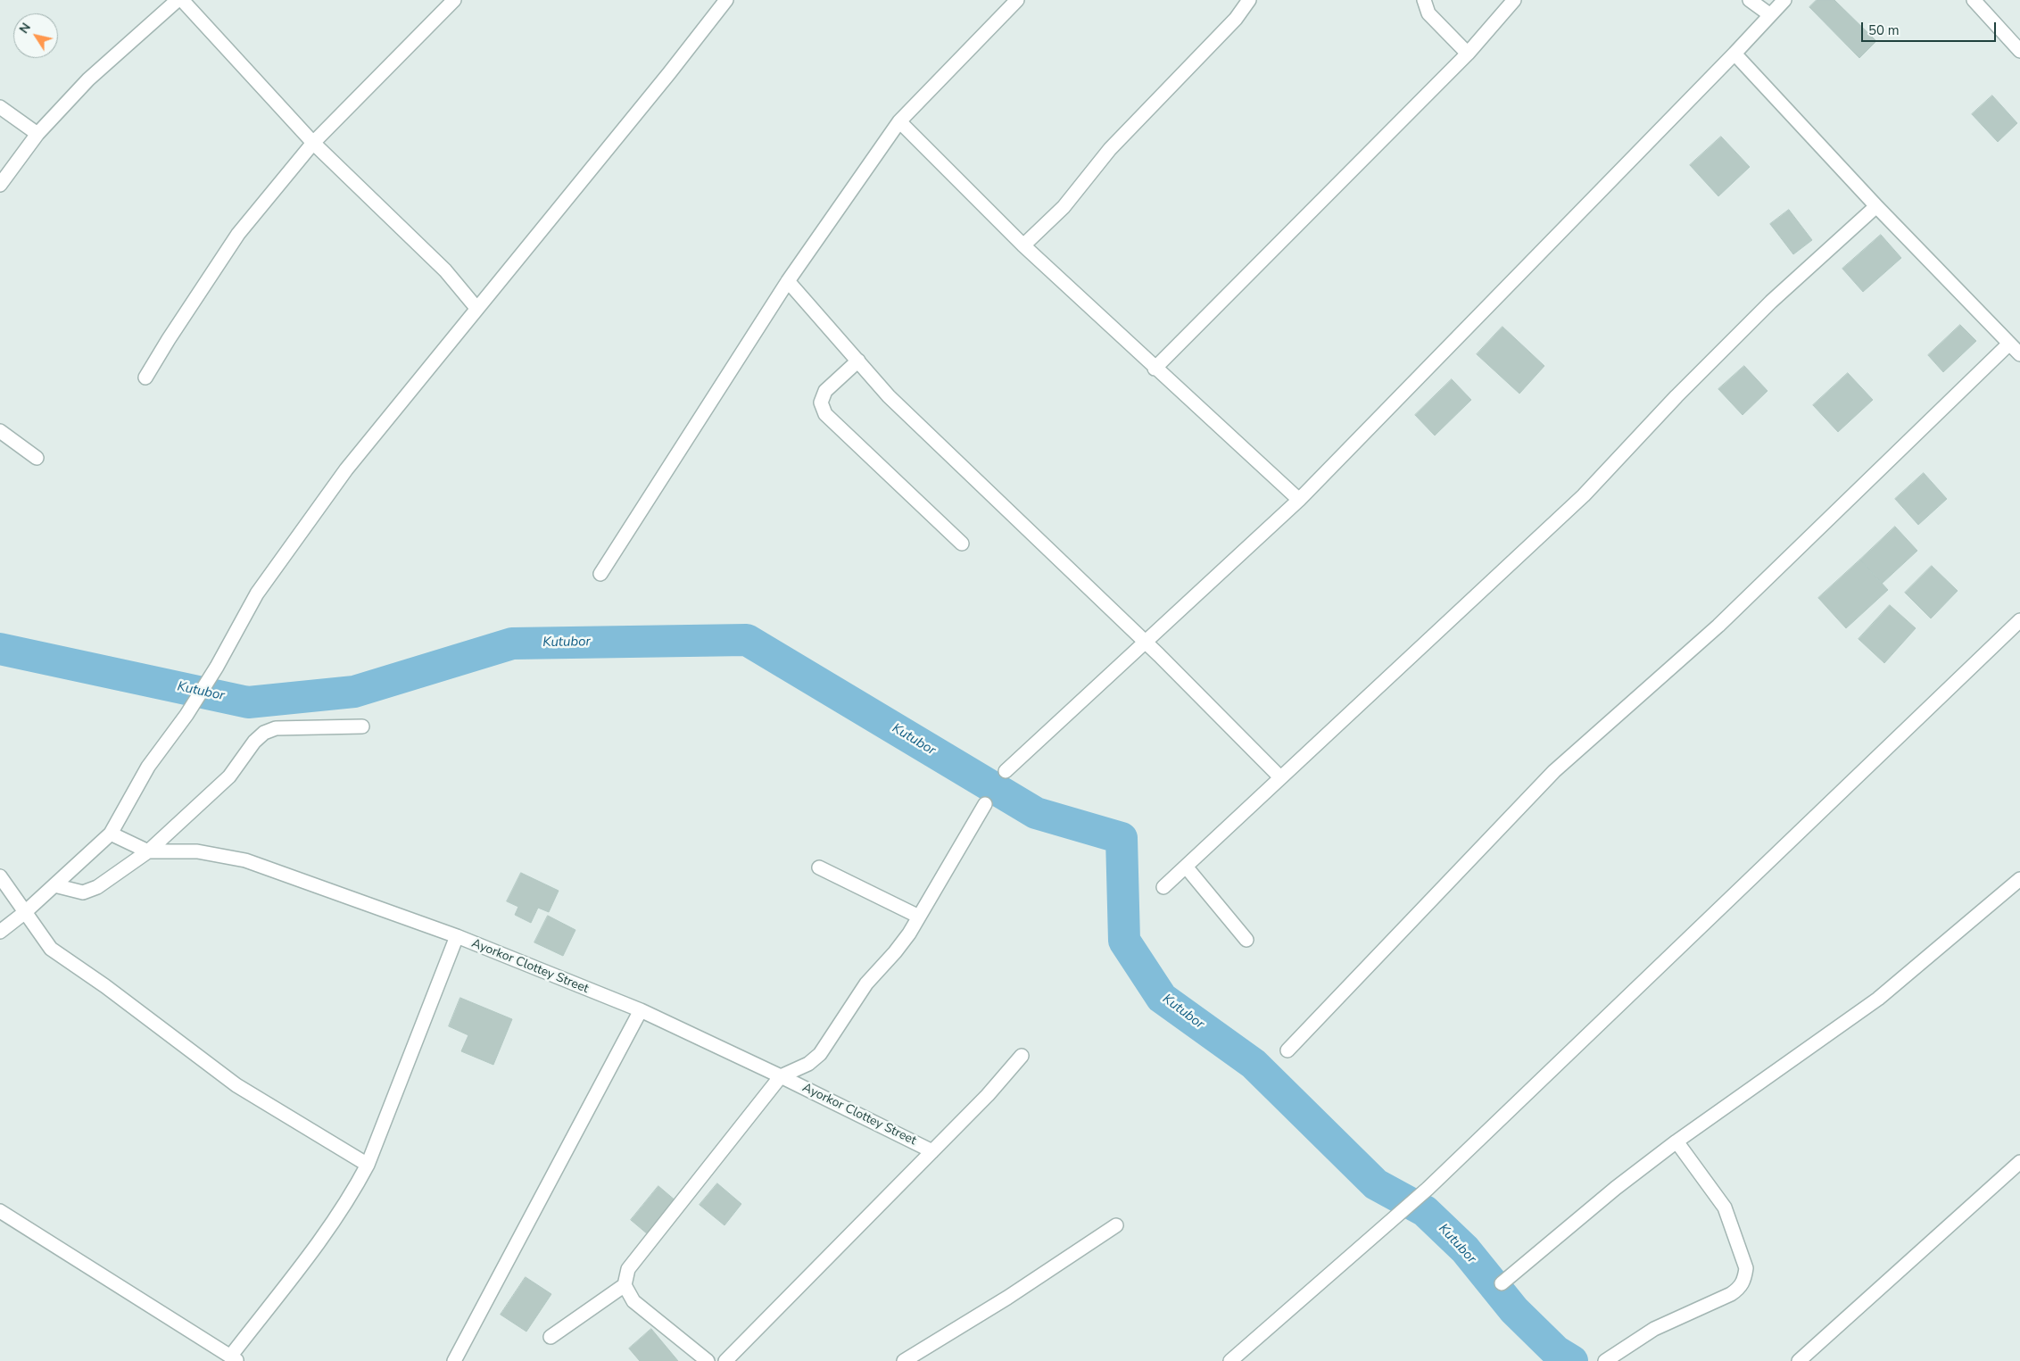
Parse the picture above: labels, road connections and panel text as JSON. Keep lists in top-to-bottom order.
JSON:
{
  "streets": {
    "street": ["Ayorkor Clottey Street"]
  },
  "water": ["Kutubor"],
  "scale_bar": "50 m",
  "north": "top left"
}
